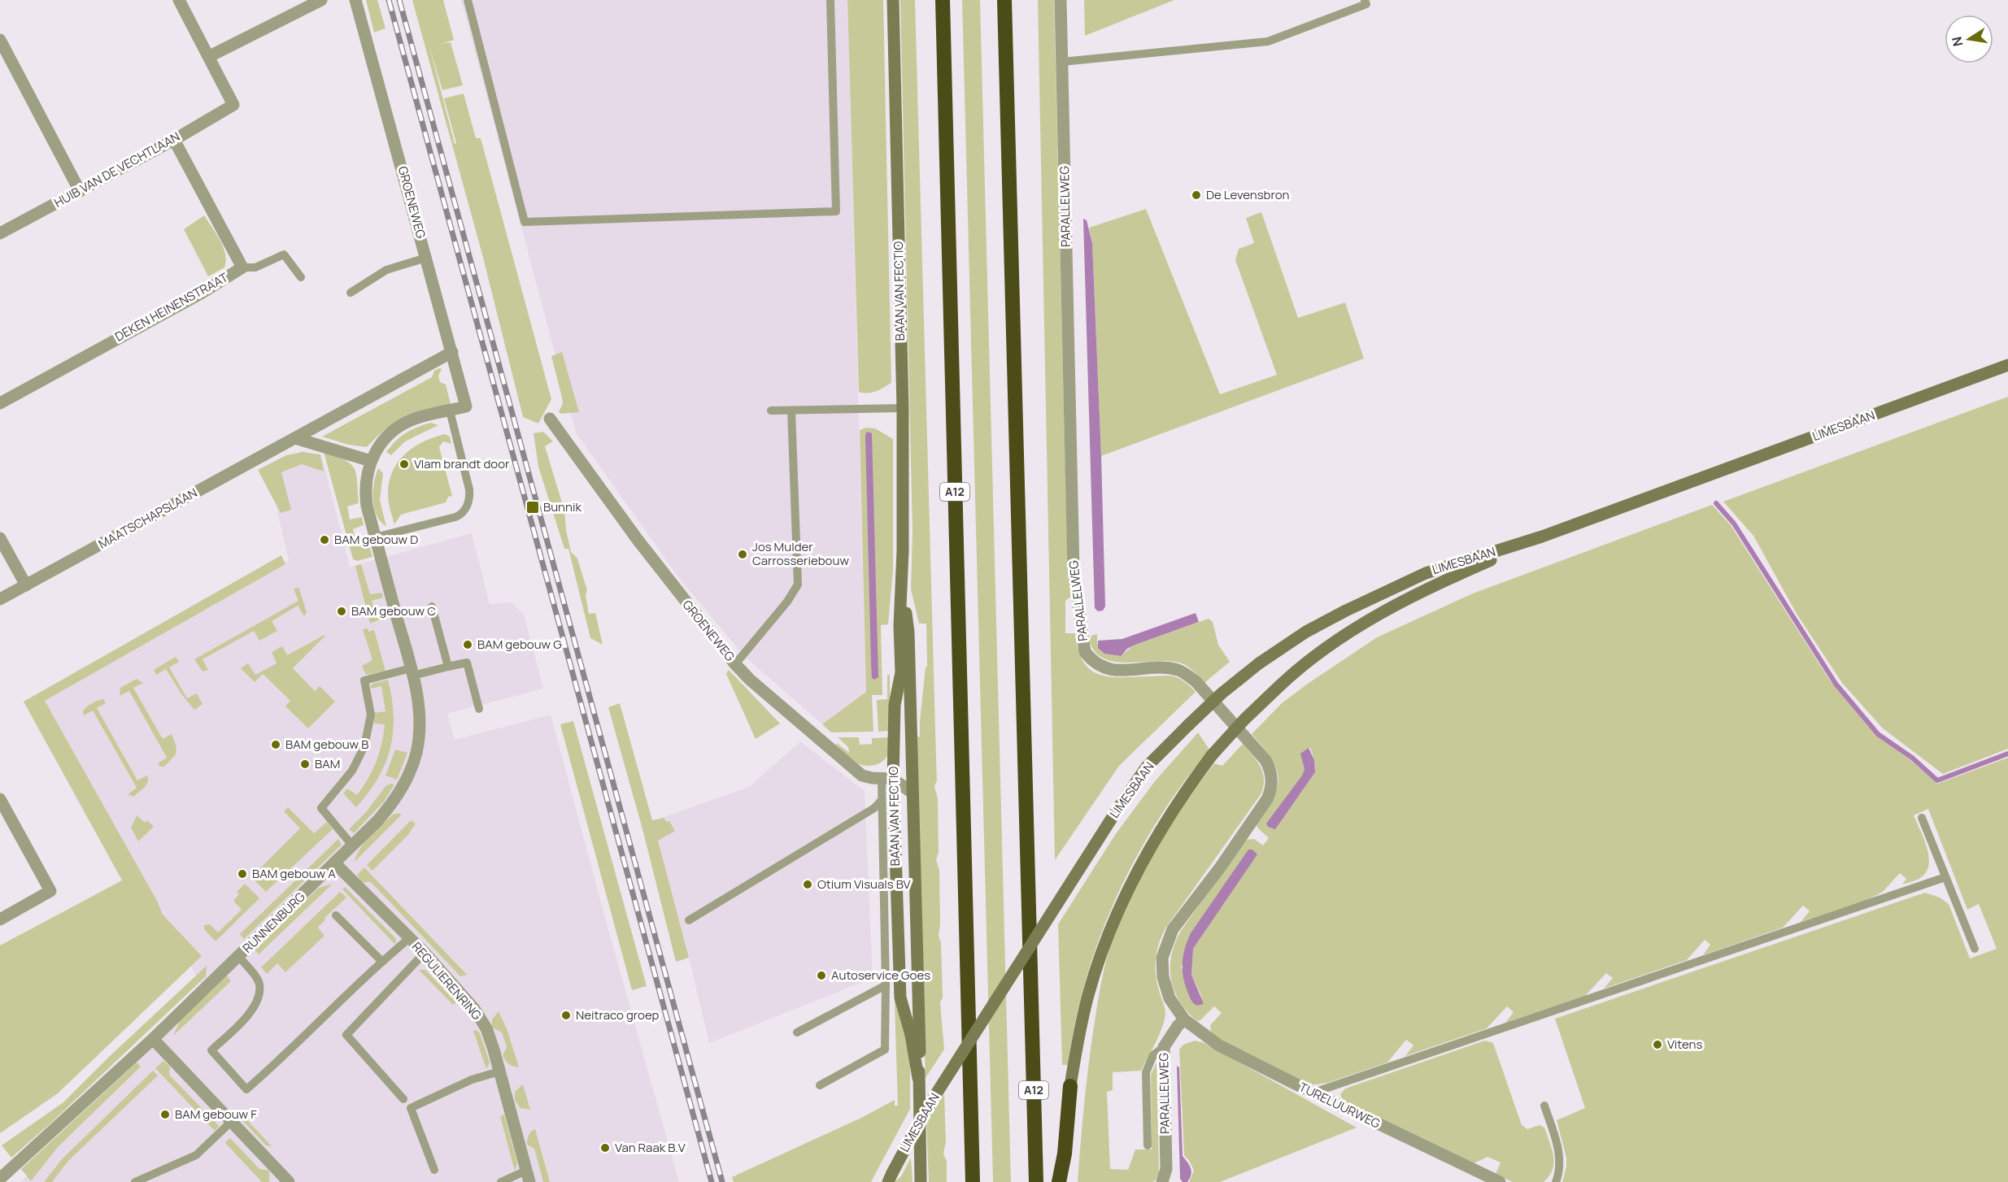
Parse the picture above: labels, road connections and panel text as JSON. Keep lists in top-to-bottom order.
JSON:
{
  "streets": {
    "highway": ["A12"],
    "main road": ["BAAN VAN FECTIO", "LIMESBAAN"],
    "street": [
      "HUIB VAN DE VECHTLAAN",
      "GROENEWEG",
      "PARALLELWEG",
      "DEKEN HEINENSTRAAT",
      "MAATSCHAPSLAAN",
      "RUNNENBURG",
      "REGULIERENRING",
      "TURELUURWEG"
    ]
  },
  "crossings": [
    ["HUIB VAN DE VECHTLAAN", "DEKEN HEINENSTRAAT"],
    ["GROENEWEG", "BAAN VAN FECTIO"],
    ["GROENEWEG", "MAATSCHAPSLAAN"],
    ["GROENEWEG", "RUNNENBURG"],
    ["PARALLELWEG", "TURELUURWEG"],
    ["RUNNENBURG", "REGULIERENRING"]
  ],
  "places": {
    "other": [
      "De Levensbron",
      "Vlam brandt door",
      "BAM gebouw D",
      "Jos Mulder Carrosseriebouw",
      "BAM gebouw C",
      "BAM gebouw G",
      "BAM gebouw B",
      "BAM",
      "BAM gebouw A",
      "Otium Visuals BV",
      "Autoservice Goes",
      "Neitraco groep",
      "Vitens",
      "BAM gebouw F",
      "Van Raak B.V"
    ],
    "transit": ["Bunnik"]
  },
  "north": "left"
}
